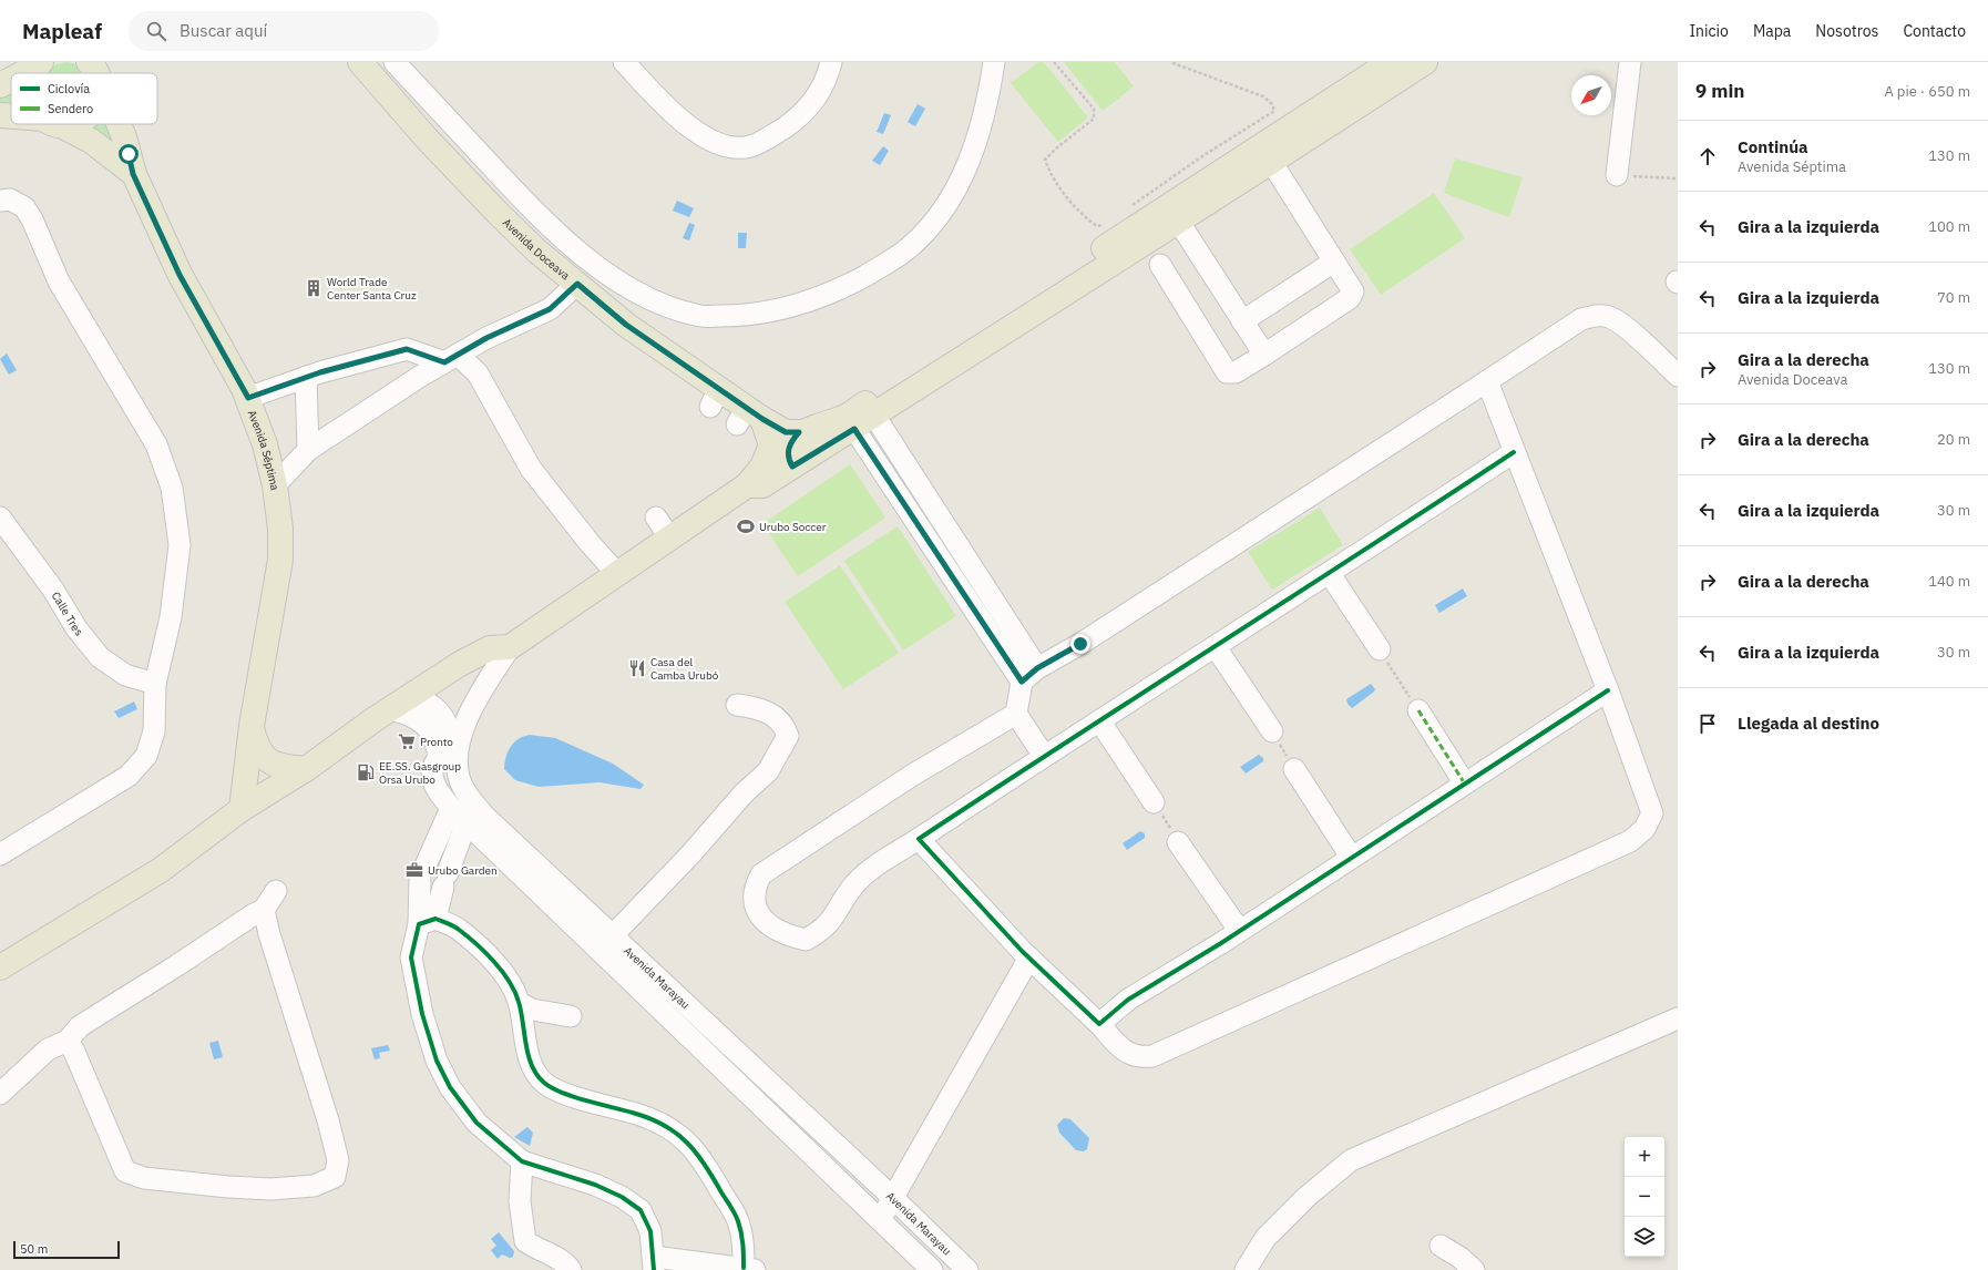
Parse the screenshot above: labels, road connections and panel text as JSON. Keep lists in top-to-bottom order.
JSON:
{
  "streets": {
    "main road": ["Avenida Doceava", "Avenida Séptima"],
    "street": ["Calle Tres", "Avenida Marayau"]
  },
  "places": {
    "building": ["World Trade Center Santa Cruz"],
    "sports": ["Urubo Soccer"],
    "restaurant": ["Casa del Camba Urubó"],
    "supermarket": ["Pronto"],
    "fuel station": ["EE.SS. Gasgroup Orsa Urubo"],
    "office": ["Urubo Garden"]
  },
  "legend": ["Ciclovía", "Sendero"],
  "scale_bar": "50 m",
  "north": "bottom left",
  "page": {
    "header": "Mapleaf",
    "search": "Buscar aquí",
    "nav": [
      "Inicio",
      "Mapa",
      "Nosotros",
      "Contacto"
    ],
    "heading": ["9 min", "A pie · 650 m"],
    "list": [
      ["Continúa", "Avenida Séptima", "130 m"],
      ["Gira a la izquierda", "100 m"],
      ["Gira a la izquierda", "70 m"],
      ["Gira a la derecha", "Avenida Doceava", "130 m"],
      ["Gira a la derecha", "20 m"],
      ["Gira a la izquierda", "30 m"],
      ["Gira a la derecha", "140 m"],
      ["Gira a la izquierda", "30 m"],
      "Llegada al destino"
    ],
    "map_buttons": ["+", "−"],
    "scale": "50 m"
  }
}
